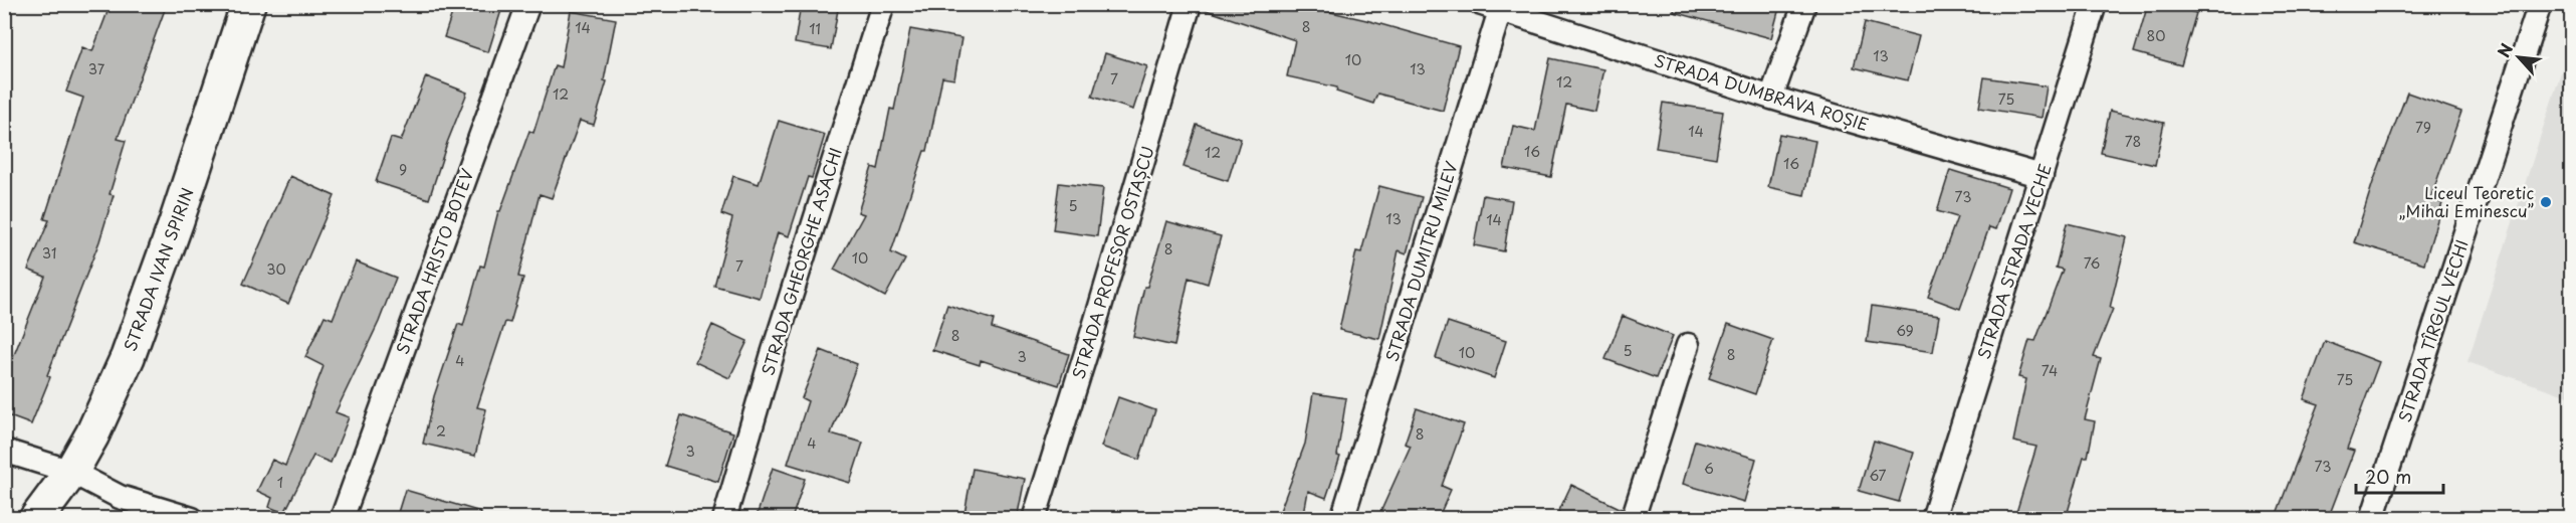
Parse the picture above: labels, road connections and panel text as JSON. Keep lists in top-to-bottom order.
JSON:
{
  "streets": {
    "street": [
      "STRADA DUMBRAVA ROȘIE",
      "STRADA HRISTO BOTEV",
      "STRADA GHEORGHE ASACHI",
      "STRADA DUMITRU MILEV",
      "STRADA STRADA VECHE",
      "STRADA PROFESOR OSTAȘCU",
      "STRADA IVAN SPIRIN",
      "STRADA TÎRGUL VECHI"
    ]
  },
  "crossings": [
    ["STRADA DUMBRAVA ROȘIE", "STRADA DUMITRU MILEV"],
    ["STRADA DUMBRAVA ROȘIE", "STRADA STRADA VECHE"]
  ],
  "places": ["Liceul Teoretic „Mihai Eminescu”"],
  "house_numbers": [
    "8",
    "14",
    "11",
    "80",
    "13",
    "10",
    "37",
    "13",
    "7",
    "12",
    "12",
    "75",
    "79",
    "14",
    "78",
    "16",
    "12",
    "16",
    "9",
    "73",
    "5",
    "13",
    "14",
    "8",
    "31",
    "10",
    "76",
    "7",
    "30",
    "69",
    "8",
    "5",
    "10",
    "8",
    "3",
    "4",
    "74",
    "75",
    "2",
    "8",
    "4",
    "3",
    "73",
    "6",
    "67",
    "1"
  ],
  "scale_bar": "20 m",
  "north": "top left"
}
